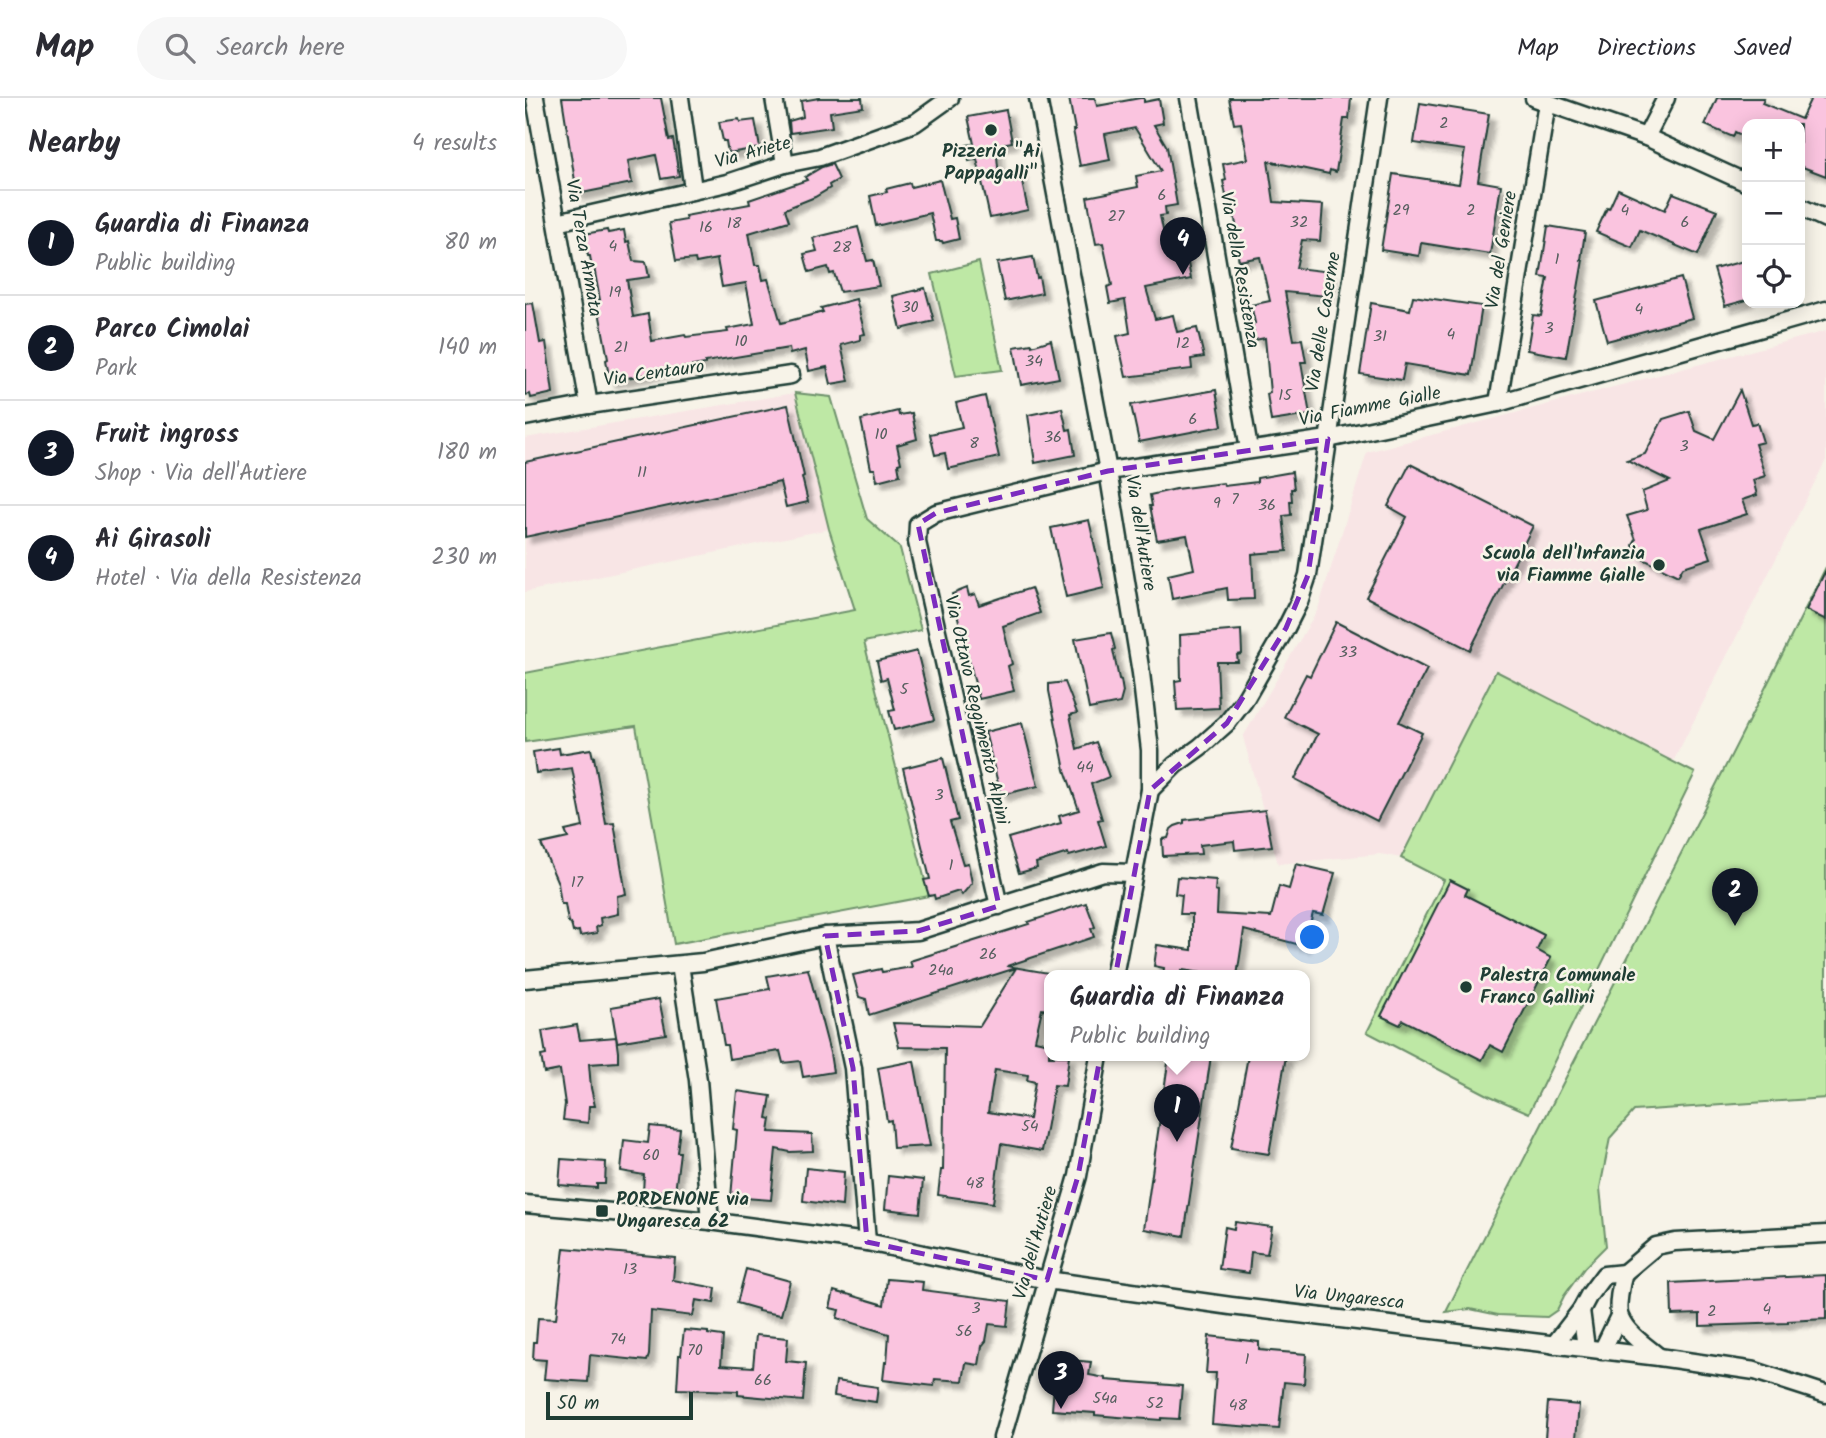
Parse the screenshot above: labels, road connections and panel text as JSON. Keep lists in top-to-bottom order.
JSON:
{
  "streets": {
    "street": [
      "Via Ariete",
      "Via Terza Armata",
      "Via del Geniere",
      "Via della Resistenza",
      "Via delle Caserme",
      "Via Centauro",
      "Via Fiamme Gialle",
      "Via dell'Autiere",
      "Via Ottavo Reggimento Alpini",
      "Via Ungaresca"
    ]
  },
  "crossings": [
    ["Via Ariete", "Via Terza Armata"],
    ["Via Terza Armata", "Via Centauro"],
    ["Via del Geniere", "Via Fiamme Gialle"],
    ["Via della Resistenza", "Via Fiamme Gialle"],
    ["Via delle Caserme", "Via Fiamme Gialle"],
    ["Via delle Caserme", "Via dell'Autiere"],
    ["Via Fiamme Gialle", "Via dell'Autiere"],
    ["Via Fiamme Gialle", "Via Ottavo Reggimento Alpini"],
    ["Via dell'Autiere", "Via Ungaresca"]
  ],
  "places": {
    "other": ["Pizzeria \"Ai Pappagalli\"", "Scuola dell'Infanzia via Fiamme Gialle", "Palestra Comunale Franco Gallini"],
    "transit": ["PORDENONE via Ungaresca 62"]
  },
  "house_numbers": [
    "2",
    "6",
    "29",
    "2",
    "4",
    "27",
    "32",
    "6",
    "18",
    "16",
    "4",
    "28",
    "1",
    "19",
    "30",
    "4",
    "3",
    "4",
    "31",
    "10",
    "12",
    "21",
    "34",
    "15",
    "6",
    "10",
    "36",
    "8",
    "3",
    "11",
    "7",
    "9",
    "36",
    "33",
    "5",
    "44",
    "3",
    "1",
    "17",
    "26",
    "24a",
    "54",
    "60",
    "48",
    "13",
    "3",
    "4",
    "2",
    "56",
    "74",
    "70",
    "1",
    "66",
    "54a",
    "52",
    "48"
  ],
  "scale_bar": "50 m",
  "page": {
    "header": "Map",
    "search": "Search here",
    "nav": ["Map", "Directions", "Saved"],
    "heading": ["Nearby", "4 results"],
    "map_buttons": ["+", "−"],
    "list": [
      {
        "mark": "1",
        "name": "Guardia di Finanza",
        "note": "Public building",
        "value": "80 m"
      },
      {
        "mark": "2",
        "name": "Parco Cimolai",
        "note": "Park",
        "value": "140 m"
      },
      {
        "mark": "3",
        "name": "Fruit ingross",
        "note": "Shop · Via dell'Autiere",
        "value": "180 m"
      },
      {
        "mark": "4",
        "name": "Ai Girasoli",
        "note": "Hotel · Via della Resistenza",
        "value": "230 m"
      }
    ],
    "pins": [
      "4",
      "2",
      "1",
      "3"
    ],
    "popup": ["Guardia di Finanza", "Public building"],
    "scale": "50 m"
  }
}
